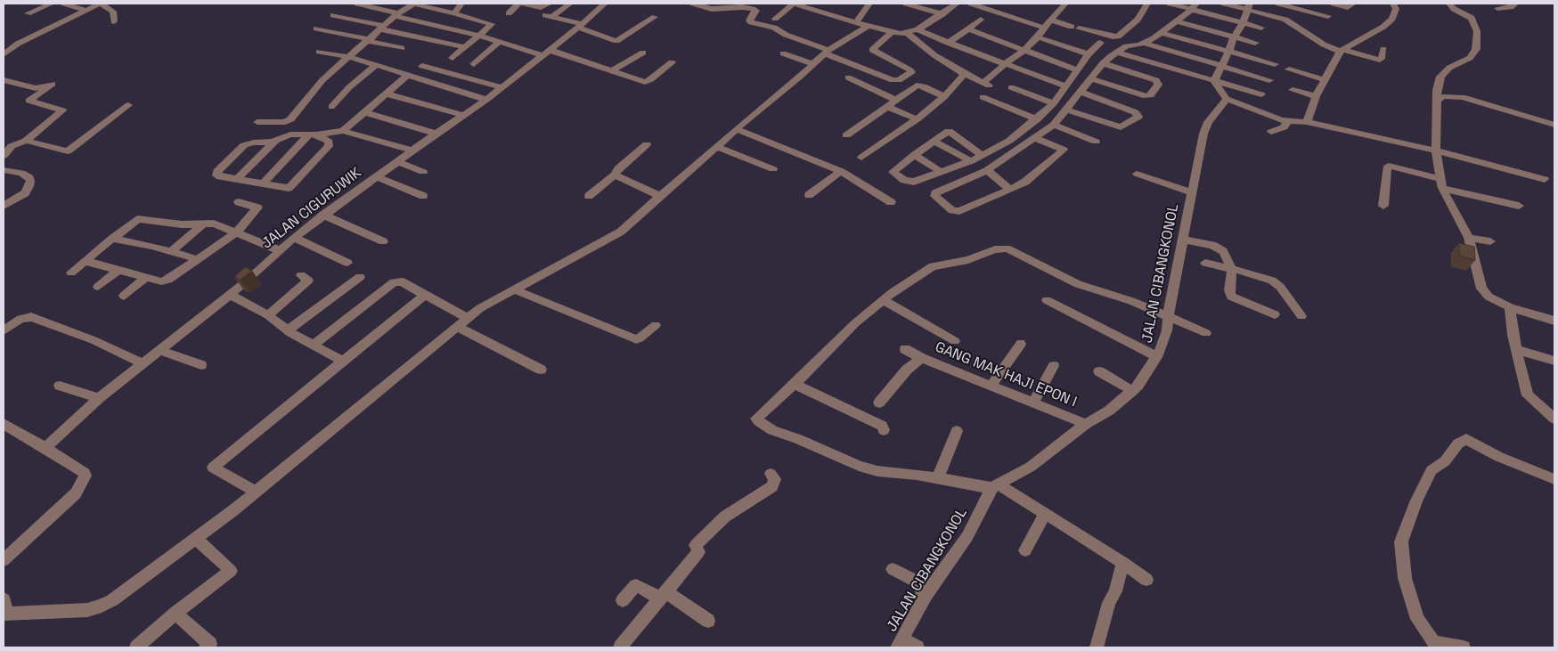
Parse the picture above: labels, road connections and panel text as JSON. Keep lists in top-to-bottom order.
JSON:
{
  "streets": {
    "street": ["JALAN CIGURUWIK", "JALAN CIBANGKONOL", "GANG MAK HAJI EPON I"]
  },
  "crossings": [
    ["JALAN CIBANGKONOL", "GANG MAK HAJI EPON I"]
  ]
}
